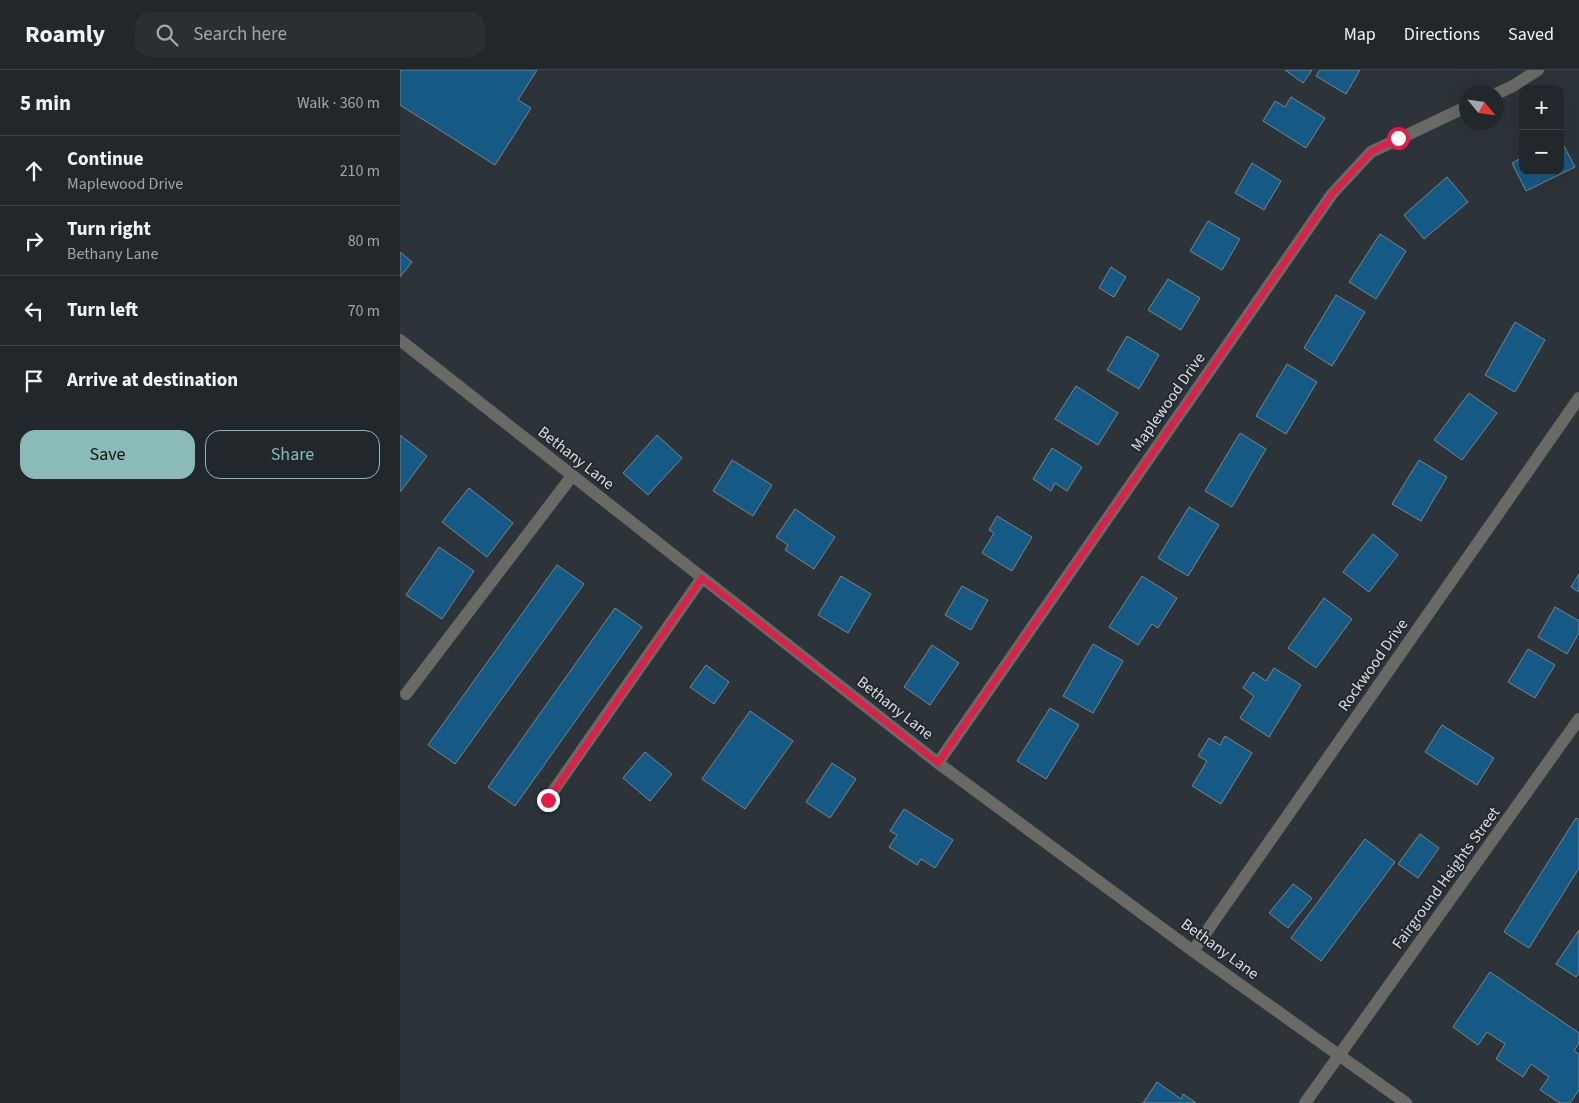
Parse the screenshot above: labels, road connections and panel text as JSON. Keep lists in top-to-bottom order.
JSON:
{
  "streets": {
    "street": [
      "Maplewood Drive",
      "Bethany Lane",
      "Rockwood Drive",
      "Fairground Heights Street"
    ]
  },
  "crossings": [
    ["Maplewood Drive", "Bethany Lane"],
    ["Bethany Lane", "Rockwood Drive"],
    ["Bethany Lane", "Fairground Heights Street"]
  ],
  "north": "bottom right",
  "page": {
    "header": "Roamly",
    "search": "Search here",
    "nav": ["Map", "Directions", "Saved"],
    "heading": ["5 min", "Walk · 360 m"],
    "map_buttons": ["+", "−"],
    "list": [
      ["Continue", "Maplewood Drive", "210 m"],
      ["Turn right", "Bethany Lane", "80 m"],
      ["Turn left", "70 m"],
      "Arrive at destination"
    ],
    "buttons": ["Save", "Share"]
  }
}
